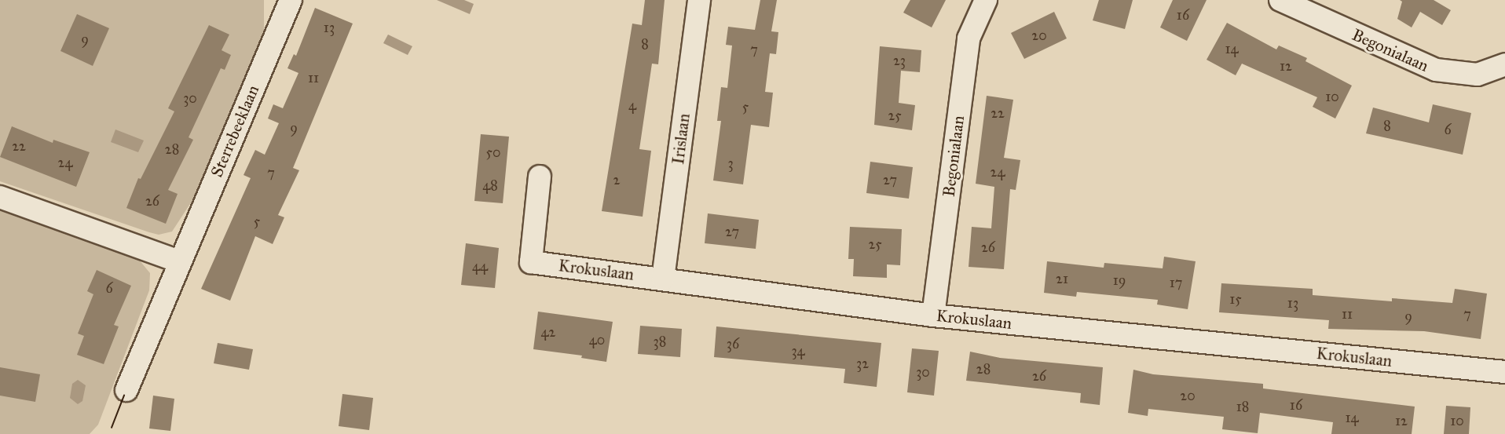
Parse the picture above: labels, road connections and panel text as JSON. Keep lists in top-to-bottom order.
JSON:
{
  "streets": {
    "street": [
      "Begonialaan",
      "Sterrebeeklaan",
      "Irislaan",
      "Krokuslaan"
    ]
  },
  "crossings": [
    ["Begonialaan", "Krokuslaan"],
    ["Irislaan", "Krokuslaan"]
  ],
  "house_numbers": [
    "16",
    "13",
    "20",
    "9",
    "8",
    "14",
    "7",
    "23",
    "12",
    "11",
    "10",
    "30",
    "4",
    "5",
    "22",
    "25",
    "8",
    "9",
    "6",
    "22",
    "28",
    "50",
    "24",
    "3",
    "24",
    "7",
    "2",
    "27",
    "48",
    "26",
    "5",
    "27",
    "25",
    "26",
    "44",
    "21",
    "19",
    "17",
    "6",
    "15",
    "13",
    "11",
    "7",
    "9",
    "42",
    "40",
    "38",
    "36",
    "34",
    "32",
    "28",
    "30",
    "26",
    "20",
    "16",
    "18",
    "14",
    "12",
    "10"
  ]
}
